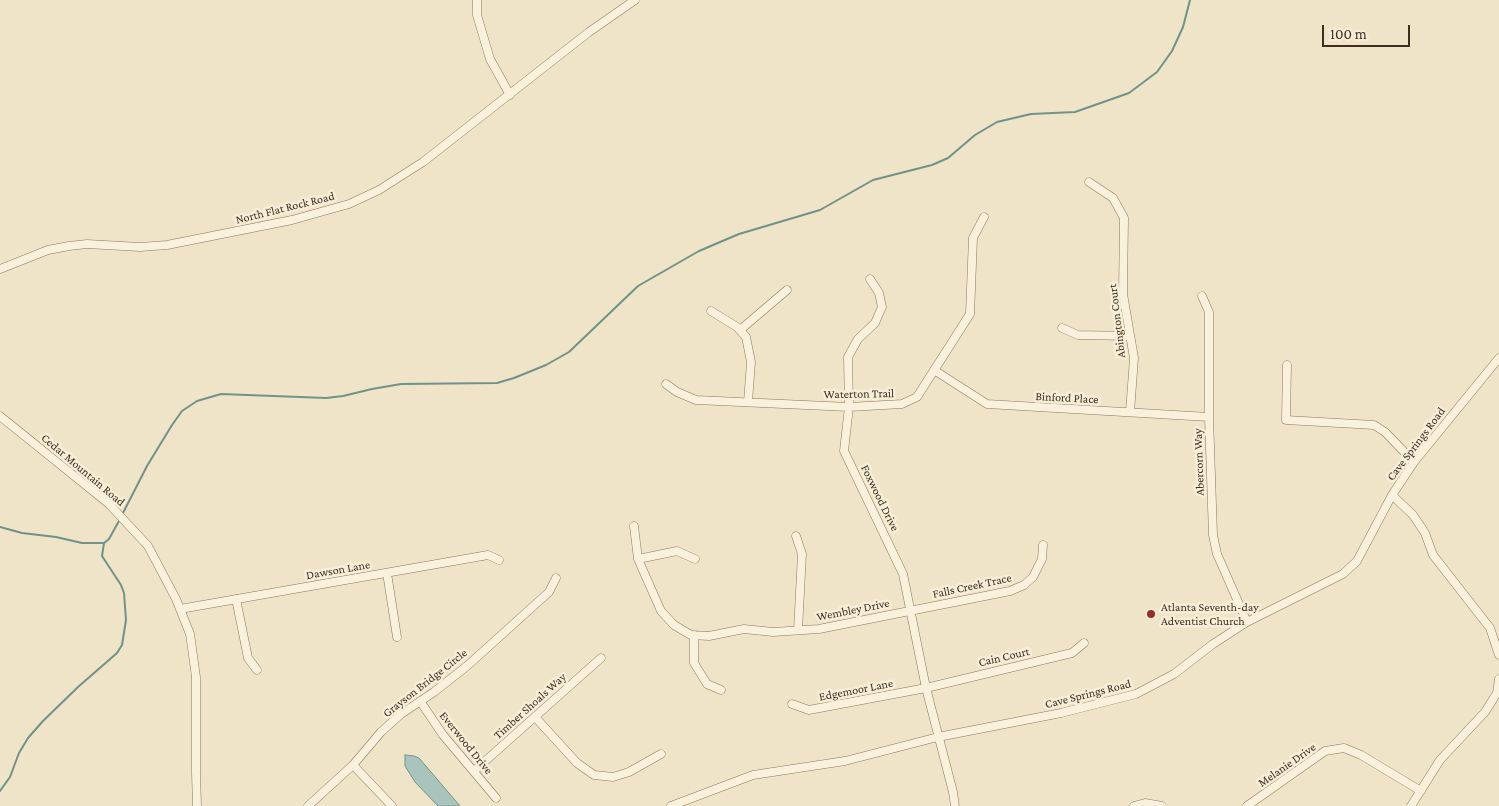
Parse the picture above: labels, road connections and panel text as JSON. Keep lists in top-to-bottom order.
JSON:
{
  "streets": {
    "street": [
      "North Flat Rock Road",
      "Abington Court",
      "Waterton Trail",
      "Binford Place",
      "Cave Springs Road",
      "Abercorn Way",
      "Cedar Mountain Road",
      "Foxwood Drive",
      "Dawson Lane",
      "Falls Creek Trace",
      "Wembley Drive",
      "Cain Court",
      "Grayson Bridge Circle",
      "Edgemoor Lane",
      "Timber Shoals Way",
      "Everwood Drive",
      "Melanie Drive"
    ]
  },
  "crossings": [
    ["Abington Court", "Binford Place"],
    ["Waterton Trail", "Binford Place"],
    ["Waterton Trail", "Foxwood Drive"],
    ["Binford Place", "Abercorn Way"],
    ["Cave Springs Road", "Abercorn Way"],
    ["Cave Springs Road", "Foxwood Drive"],
    ["Cedar Mountain Road", "Dawson Lane"],
    ["Foxwood Drive", "Falls Creek Trace"],
    ["Foxwood Drive", "Wembley Drive"],
    ["Foxwood Drive", "Cain Court"],
    ["Foxwood Drive", "Edgemoor Lane"],
    ["Falls Creek Trace", "Wembley Drive"],
    ["Cain Court", "Edgemoor Lane"],
    ["Grayson Bridge Circle", "Everwood Drive"],
    ["Timber Shoals Way", "Everwood Drive"]
  ],
  "places": ["Atlanta Seventh-day Adventist Church"],
  "scale_bar": "100 m"
}
